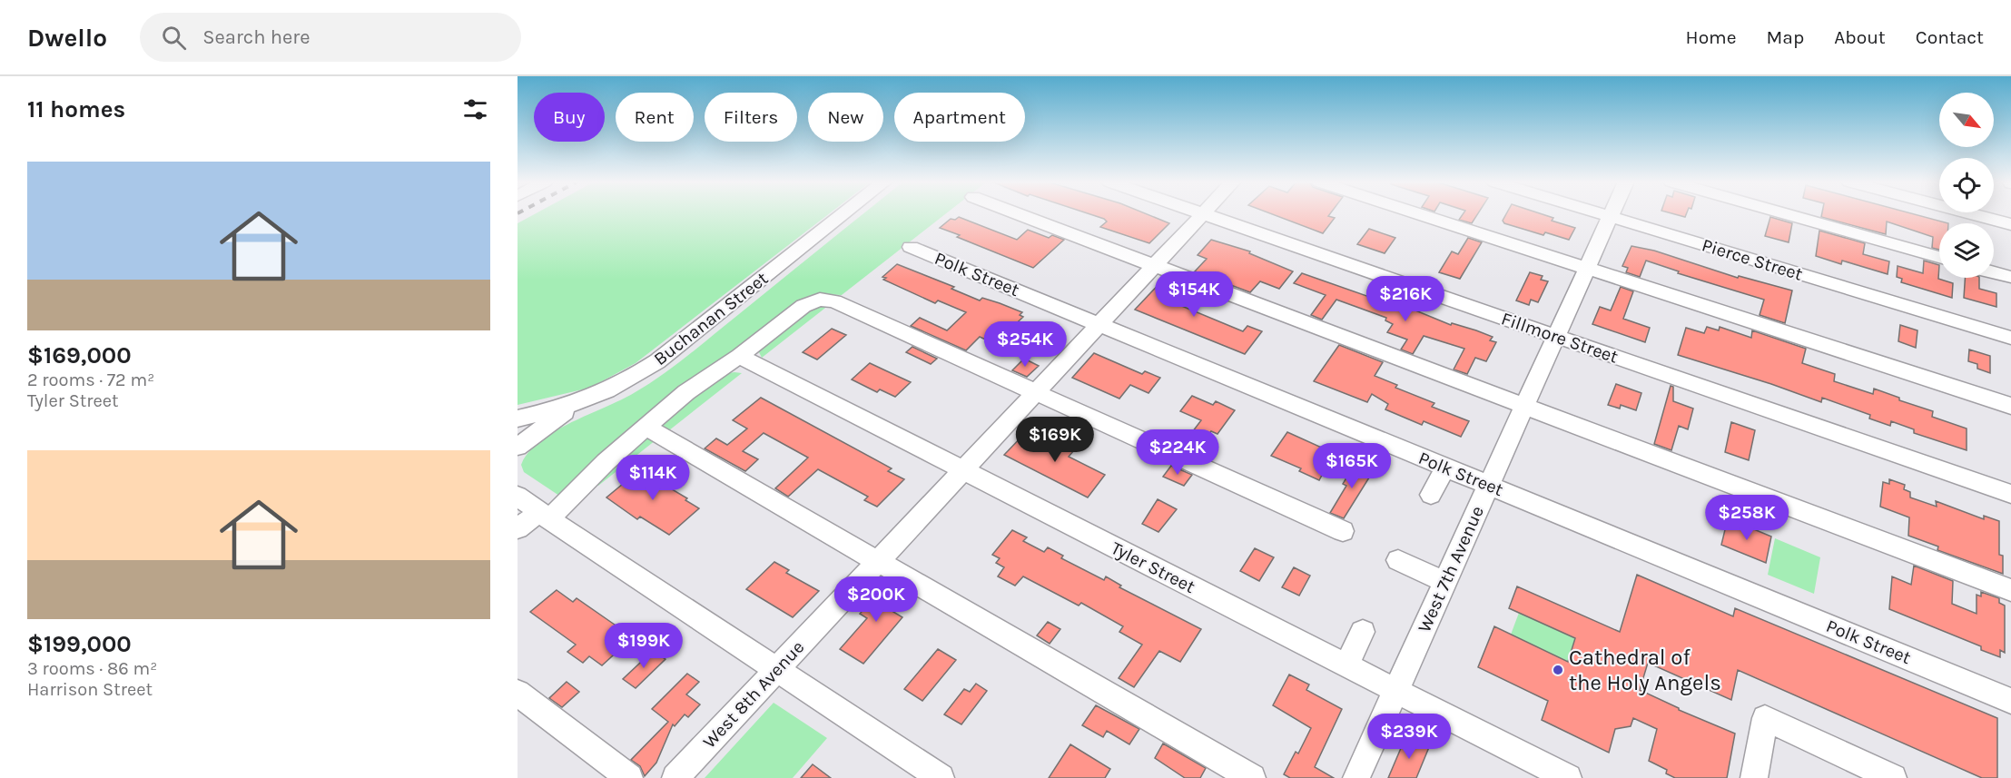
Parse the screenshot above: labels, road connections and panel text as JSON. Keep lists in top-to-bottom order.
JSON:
{
  "streets": {
    "street": [
      "Pierce Street",
      "Polk Street",
      "Buchanan Street",
      "Fillmore Street",
      "Tyler Street",
      "West 7th Avenue",
      "West 8th Avenue"
    ]
  },
  "crossings": [
    ["Pierce Street", "West 7th Avenue"],
    ["Polk Street", "West 7th Avenue"],
    ["Polk Street", "West 8th Avenue"],
    ["Fillmore Street", "West 7th Avenue"],
    ["Tyler Street", "West 7th Avenue"],
    ["Tyler Street", "West 8th Avenue"]
  ],
  "places": ["Cathedral of the Holy Angels"],
  "north": "bottom right",
  "page": {
    "header": "Dwello",
    "search": "Search here",
    "nav": [
      "Home",
      "Map",
      "About",
      "Contact"
    ],
    "heading": "11 homes",
    "chip": [
      "Buy",
      "Rent",
      "Filters",
      "New",
      "Apartment"
    ],
    "list": [
      {
        "name": "$169,000",
        "note": "2 rooms · 72 m² · Tyler Street"
      },
      {
        "name": "$199,000",
        "note": "3 rooms · 86 m² · Harrison Street"
      }
    ],
    "price": [
      "$154K",
      "$216K",
      "$254K",
      "$169K",
      "$224K",
      "$165K",
      "$114K",
      "$258K",
      "$200K",
      "$199K",
      "$239K"
    ]
  }
}
